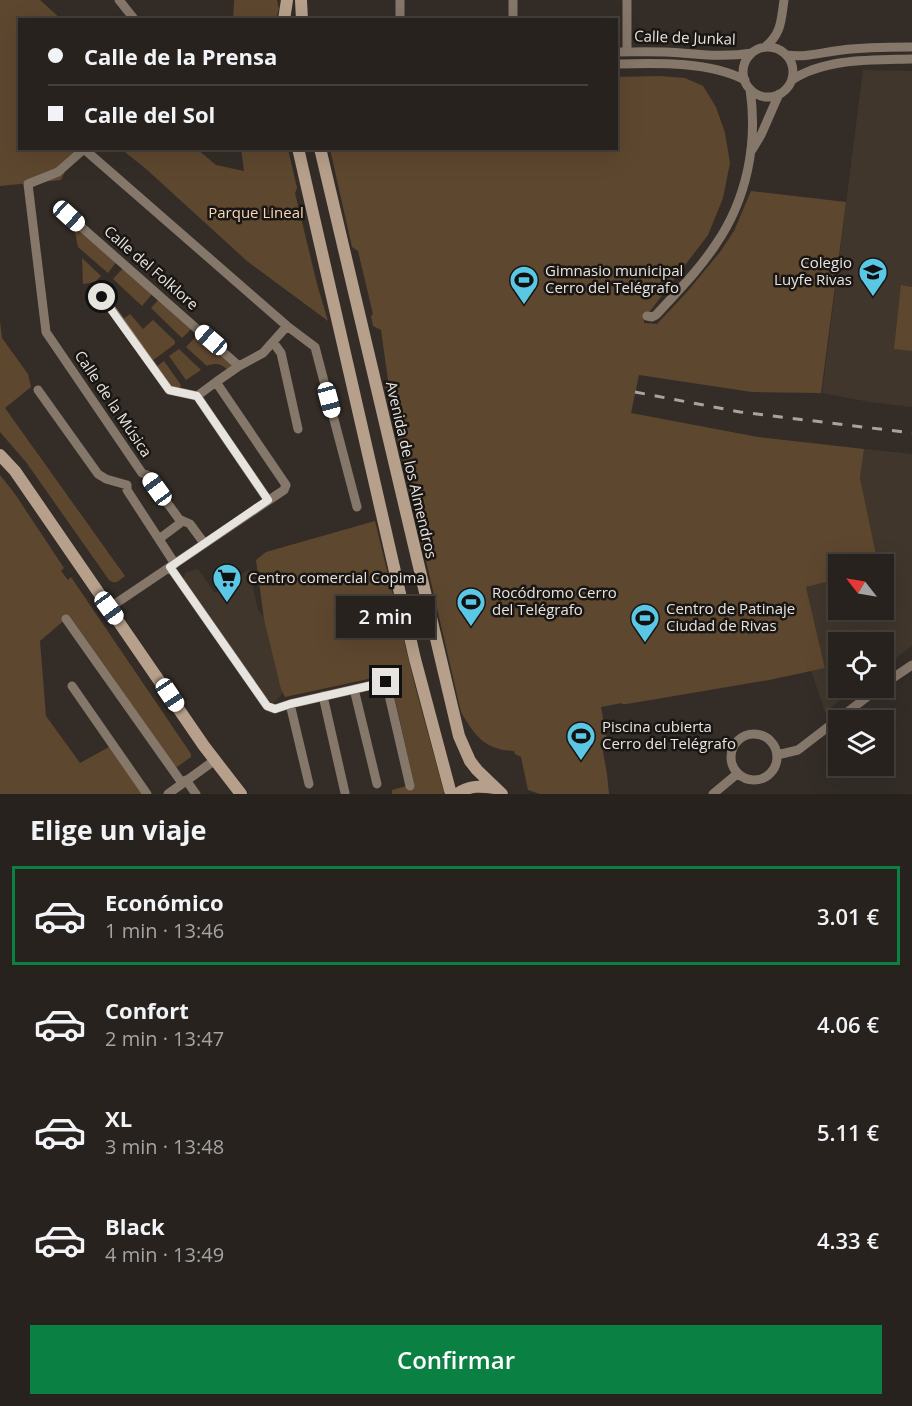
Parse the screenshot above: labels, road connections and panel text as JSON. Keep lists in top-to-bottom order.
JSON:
{
  "streets": {
    "main road": ["Avenida de los Almendros"],
    "street": ["Calle de Junkal", "Calle del Folklore", "Calle de la Música"]
  },
  "parks": ["Parque Lineal"],
  "places": {
    "school or university": ["Colegio Luyfe Rivas"],
    "sports": [
      "Gimnasio municipal Cerro del Telégrafo",
      "Rocódromo Cerro del Telégrafo",
      "Centro de Patinaje Ciudad de Rivas",
      "Piscina cubierta Cerro del Telégrafo"
    ],
    "supermarket": ["Centro comercial Copima"]
  },
  "north": "top left",
  "page": {
    "banner": ["Calle de la Prensa", "Calle del Sol"],
    "bubble": "2 min",
    "heading": "Elige un viaje",
    "list": [
      {
        "name": "Económico",
        "note": "1 min · 13:46",
        "value": "3.01 €"
      },
      {
        "name": "Confort",
        "note": "2 min · 13:47",
        "value": "4.06 €"
      },
      {
        "name": "XL",
        "note": "3 min · 13:48",
        "value": "5.11 €"
      },
      {
        "name": "Black",
        "note": "4 min · 13:49",
        "value": "4.33 €"
      }
    ],
    "buttons": "Confirmar"
  }
}
